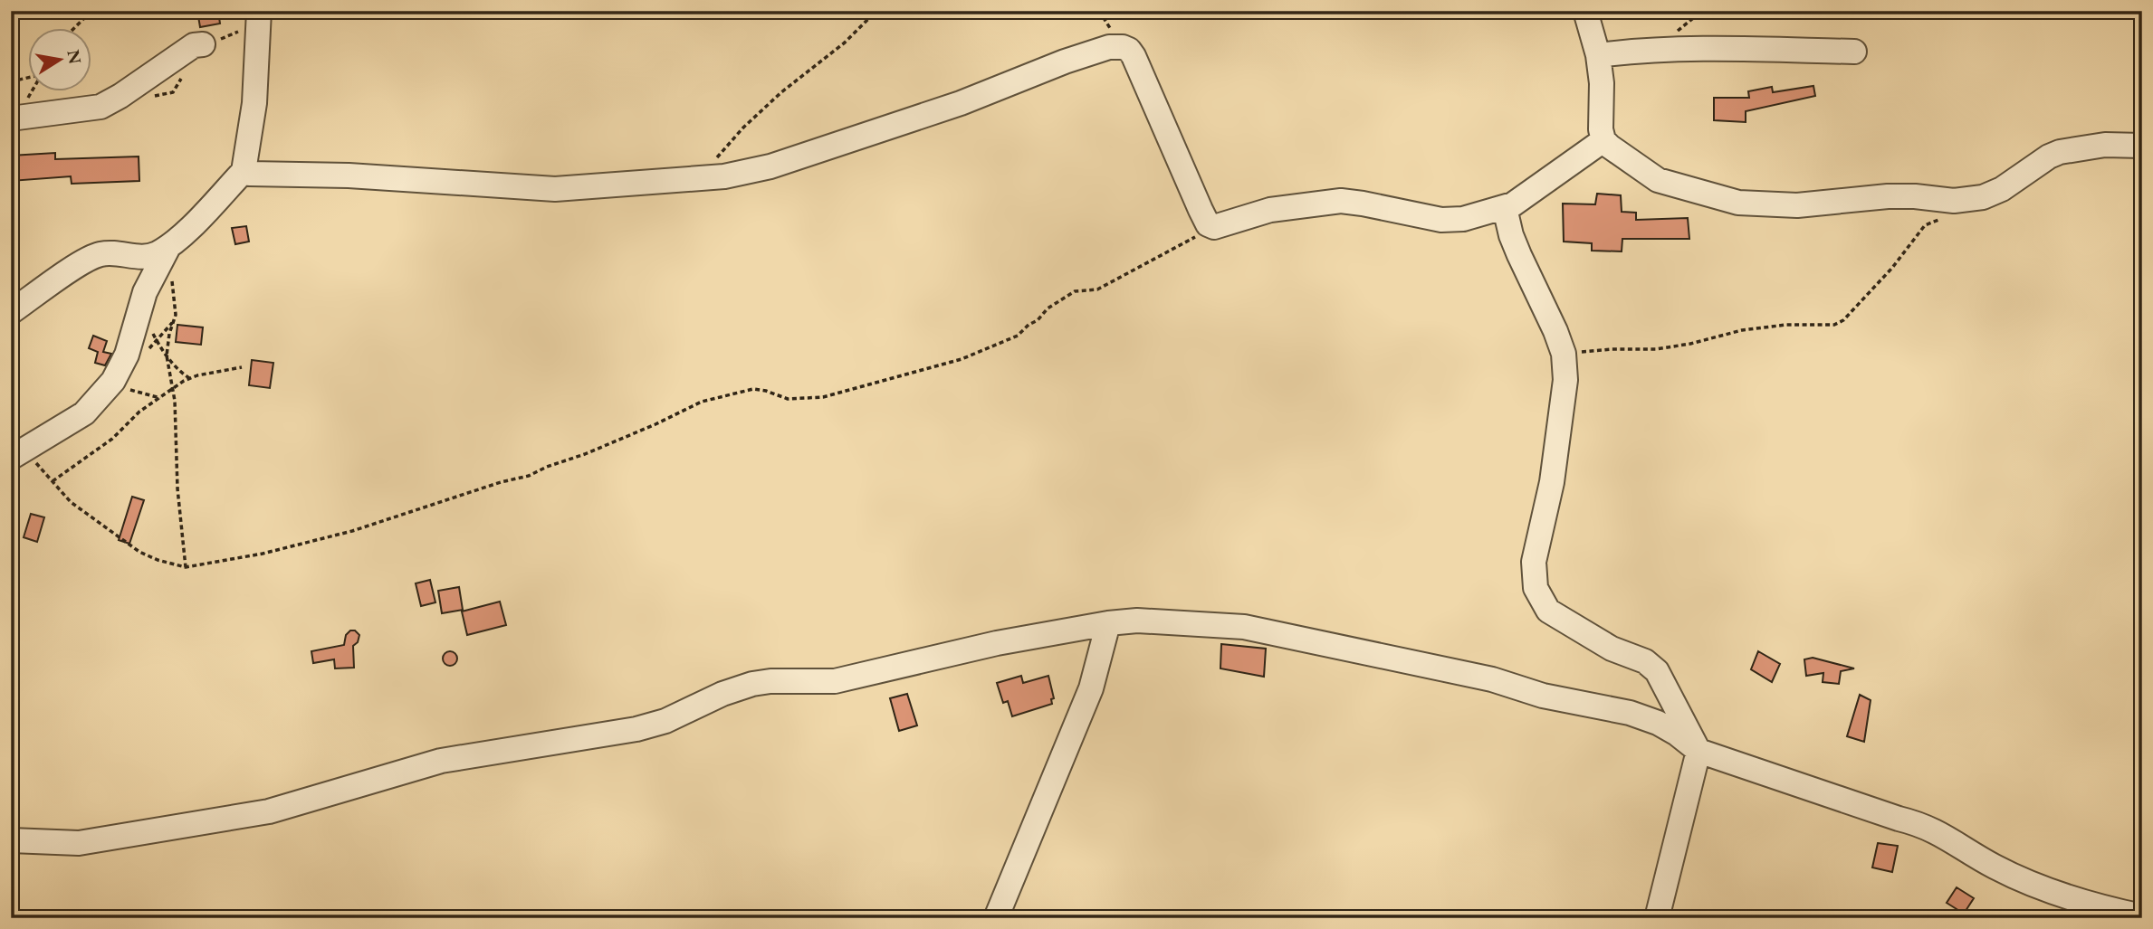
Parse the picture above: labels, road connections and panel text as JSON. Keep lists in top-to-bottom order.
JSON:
{
  "north": "right"
}
